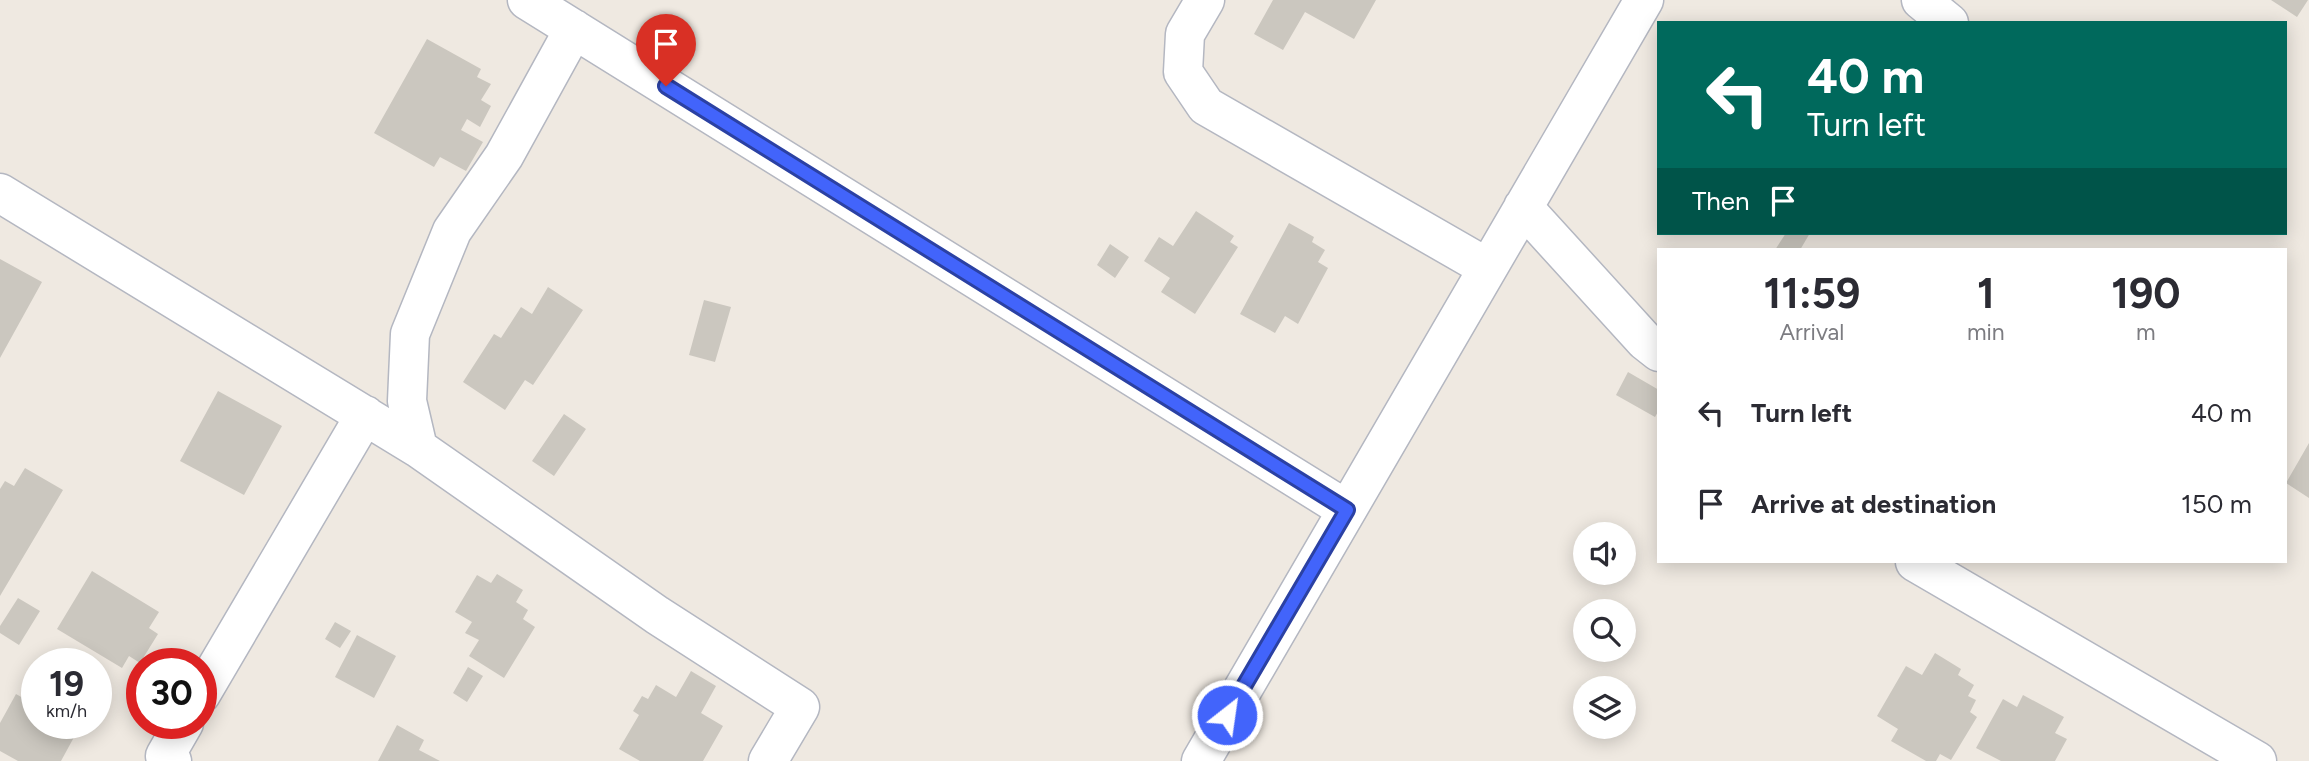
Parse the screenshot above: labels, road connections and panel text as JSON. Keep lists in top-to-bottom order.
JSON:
{
  "page": {
    "turn": ["40 m", "Turn left"],
    "then": "Then",
    "eta": [
      "11:59",
      "Arrival",
      "1",
      "min",
      "190",
      "m"
    ],
    "list": [
      {
        "name": "Turn left",
        "value": "40 m"
      },
      {
        "name": "Arrive at destination",
        "value": "150 m"
      }
    ],
    "speed": "19 km/h",
    "limit": "30"
  }
}
